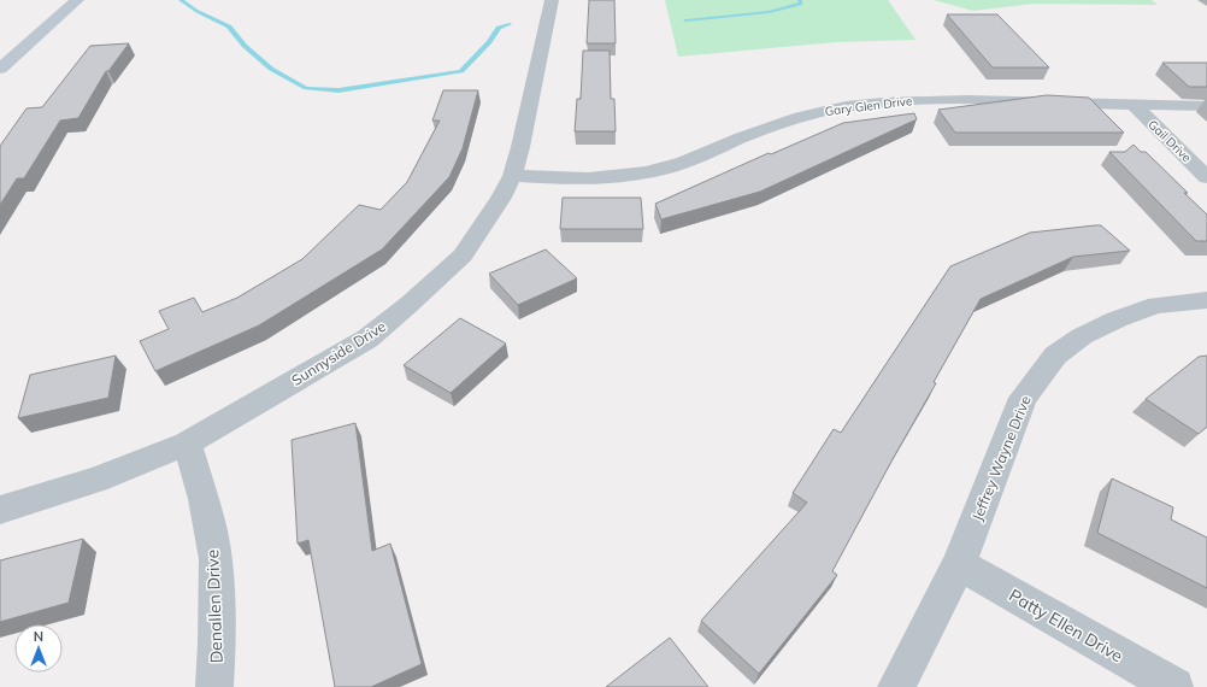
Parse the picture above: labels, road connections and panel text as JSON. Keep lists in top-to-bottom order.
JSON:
{
  "streets": {
    "street": [
      "Gary Glen Drive",
      "Gail Drive",
      "Sunnyside Drive",
      "Jeffrey Wayne Drive",
      "Denallen Drive",
      "Patty Ellen Drive"
    ]
  },
  "crossings": [
    ["Gary Glen Drive", "Gail Drive"],
    ["Gary Glen Drive", "Sunnyside Drive"],
    ["Sunnyside Drive", "Denallen Drive"],
    ["Jeffrey Wayne Drive", "Patty Ellen Drive"]
  ],
  "north": "top"
}
